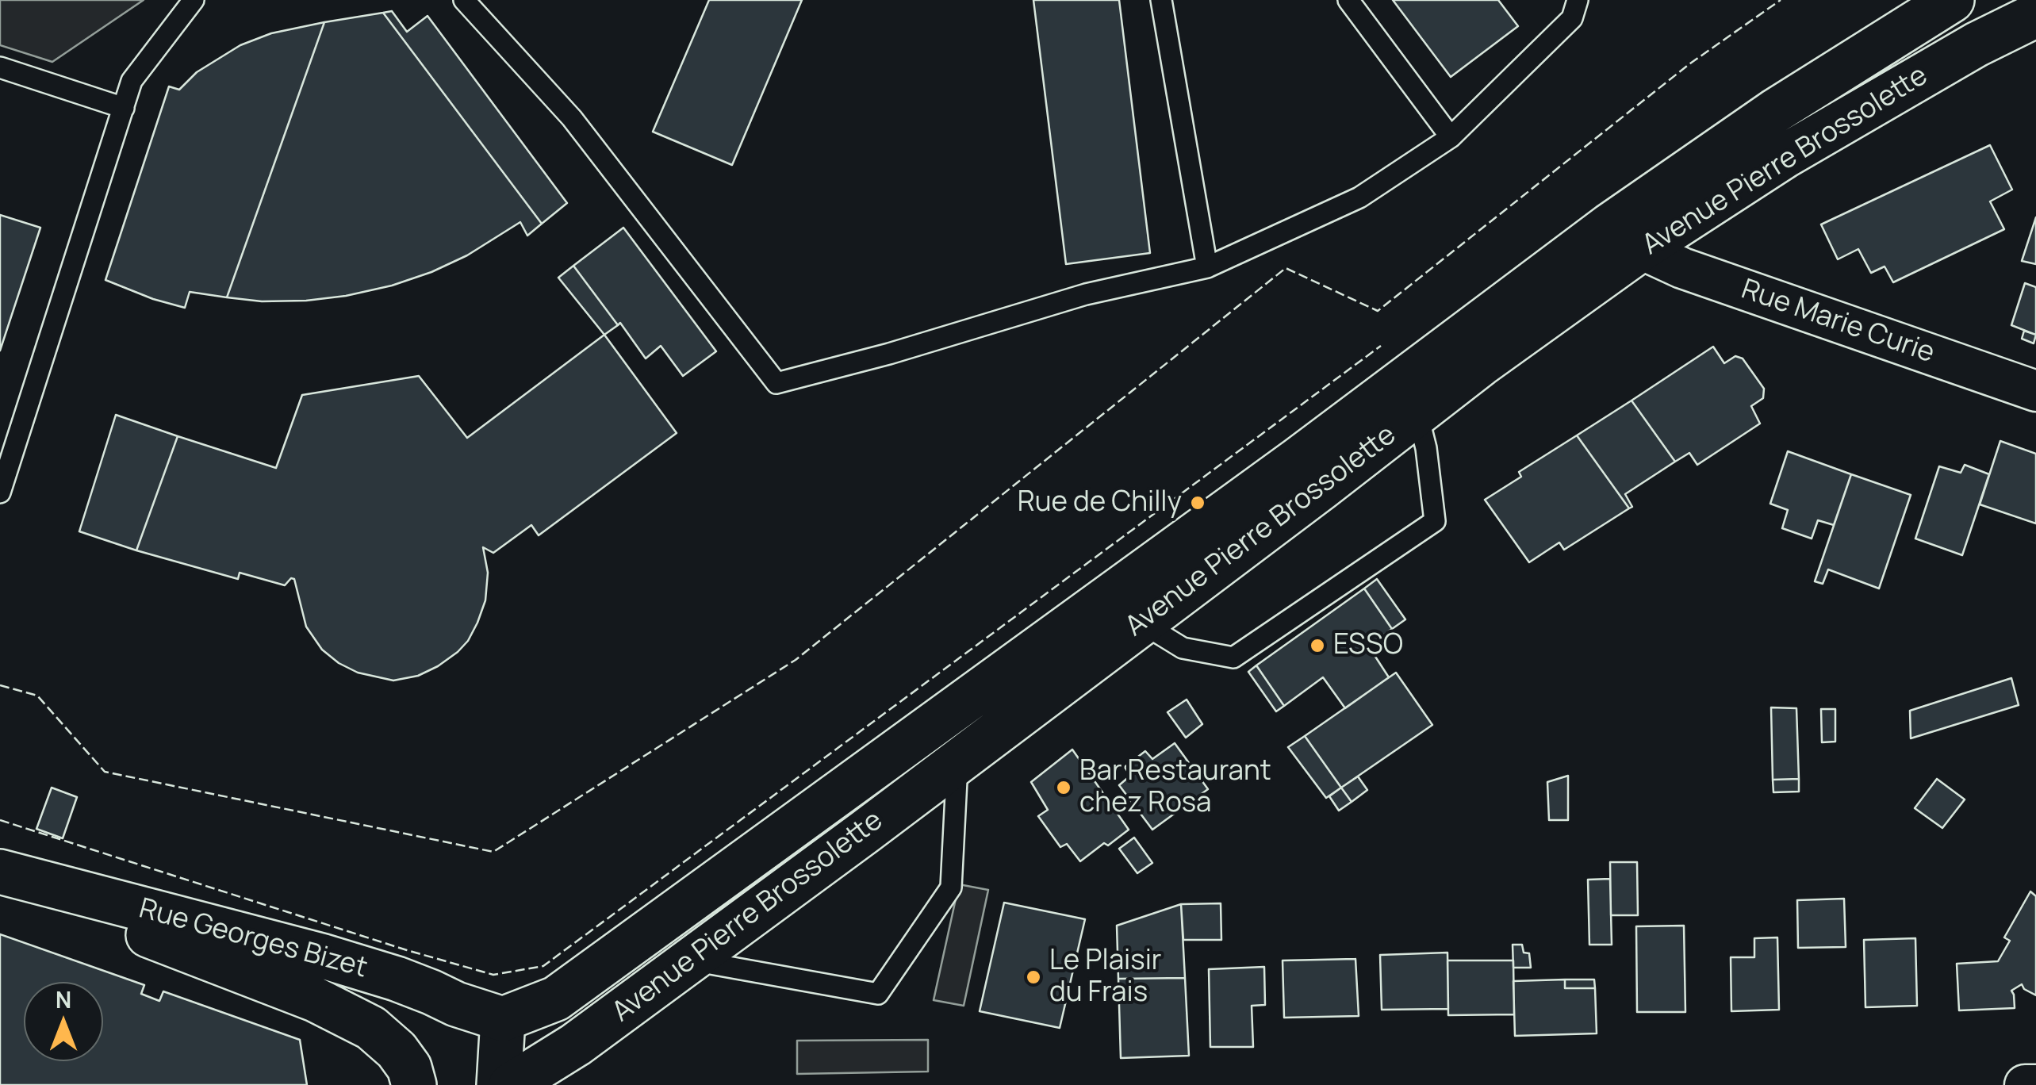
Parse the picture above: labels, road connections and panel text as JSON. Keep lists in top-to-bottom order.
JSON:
{
  "streets": {
    "main road": ["Avenue Pierre Brossolette", "Rue Georges Bizet"],
    "street": ["Rue Marie Curie"]
  },
  "crossings": [
    ["Avenue Pierre Brossolette", "Rue Marie Curie"],
    ["Avenue Pierre Brossolette", "Rue Georges Bizet"]
  ],
  "places": [
    "Rue de Chilly",
    "ESSO",
    "Bar Restaurant chez Rosa",
    "Le Plaisir du Frais"
  ],
  "north": "top"
}
